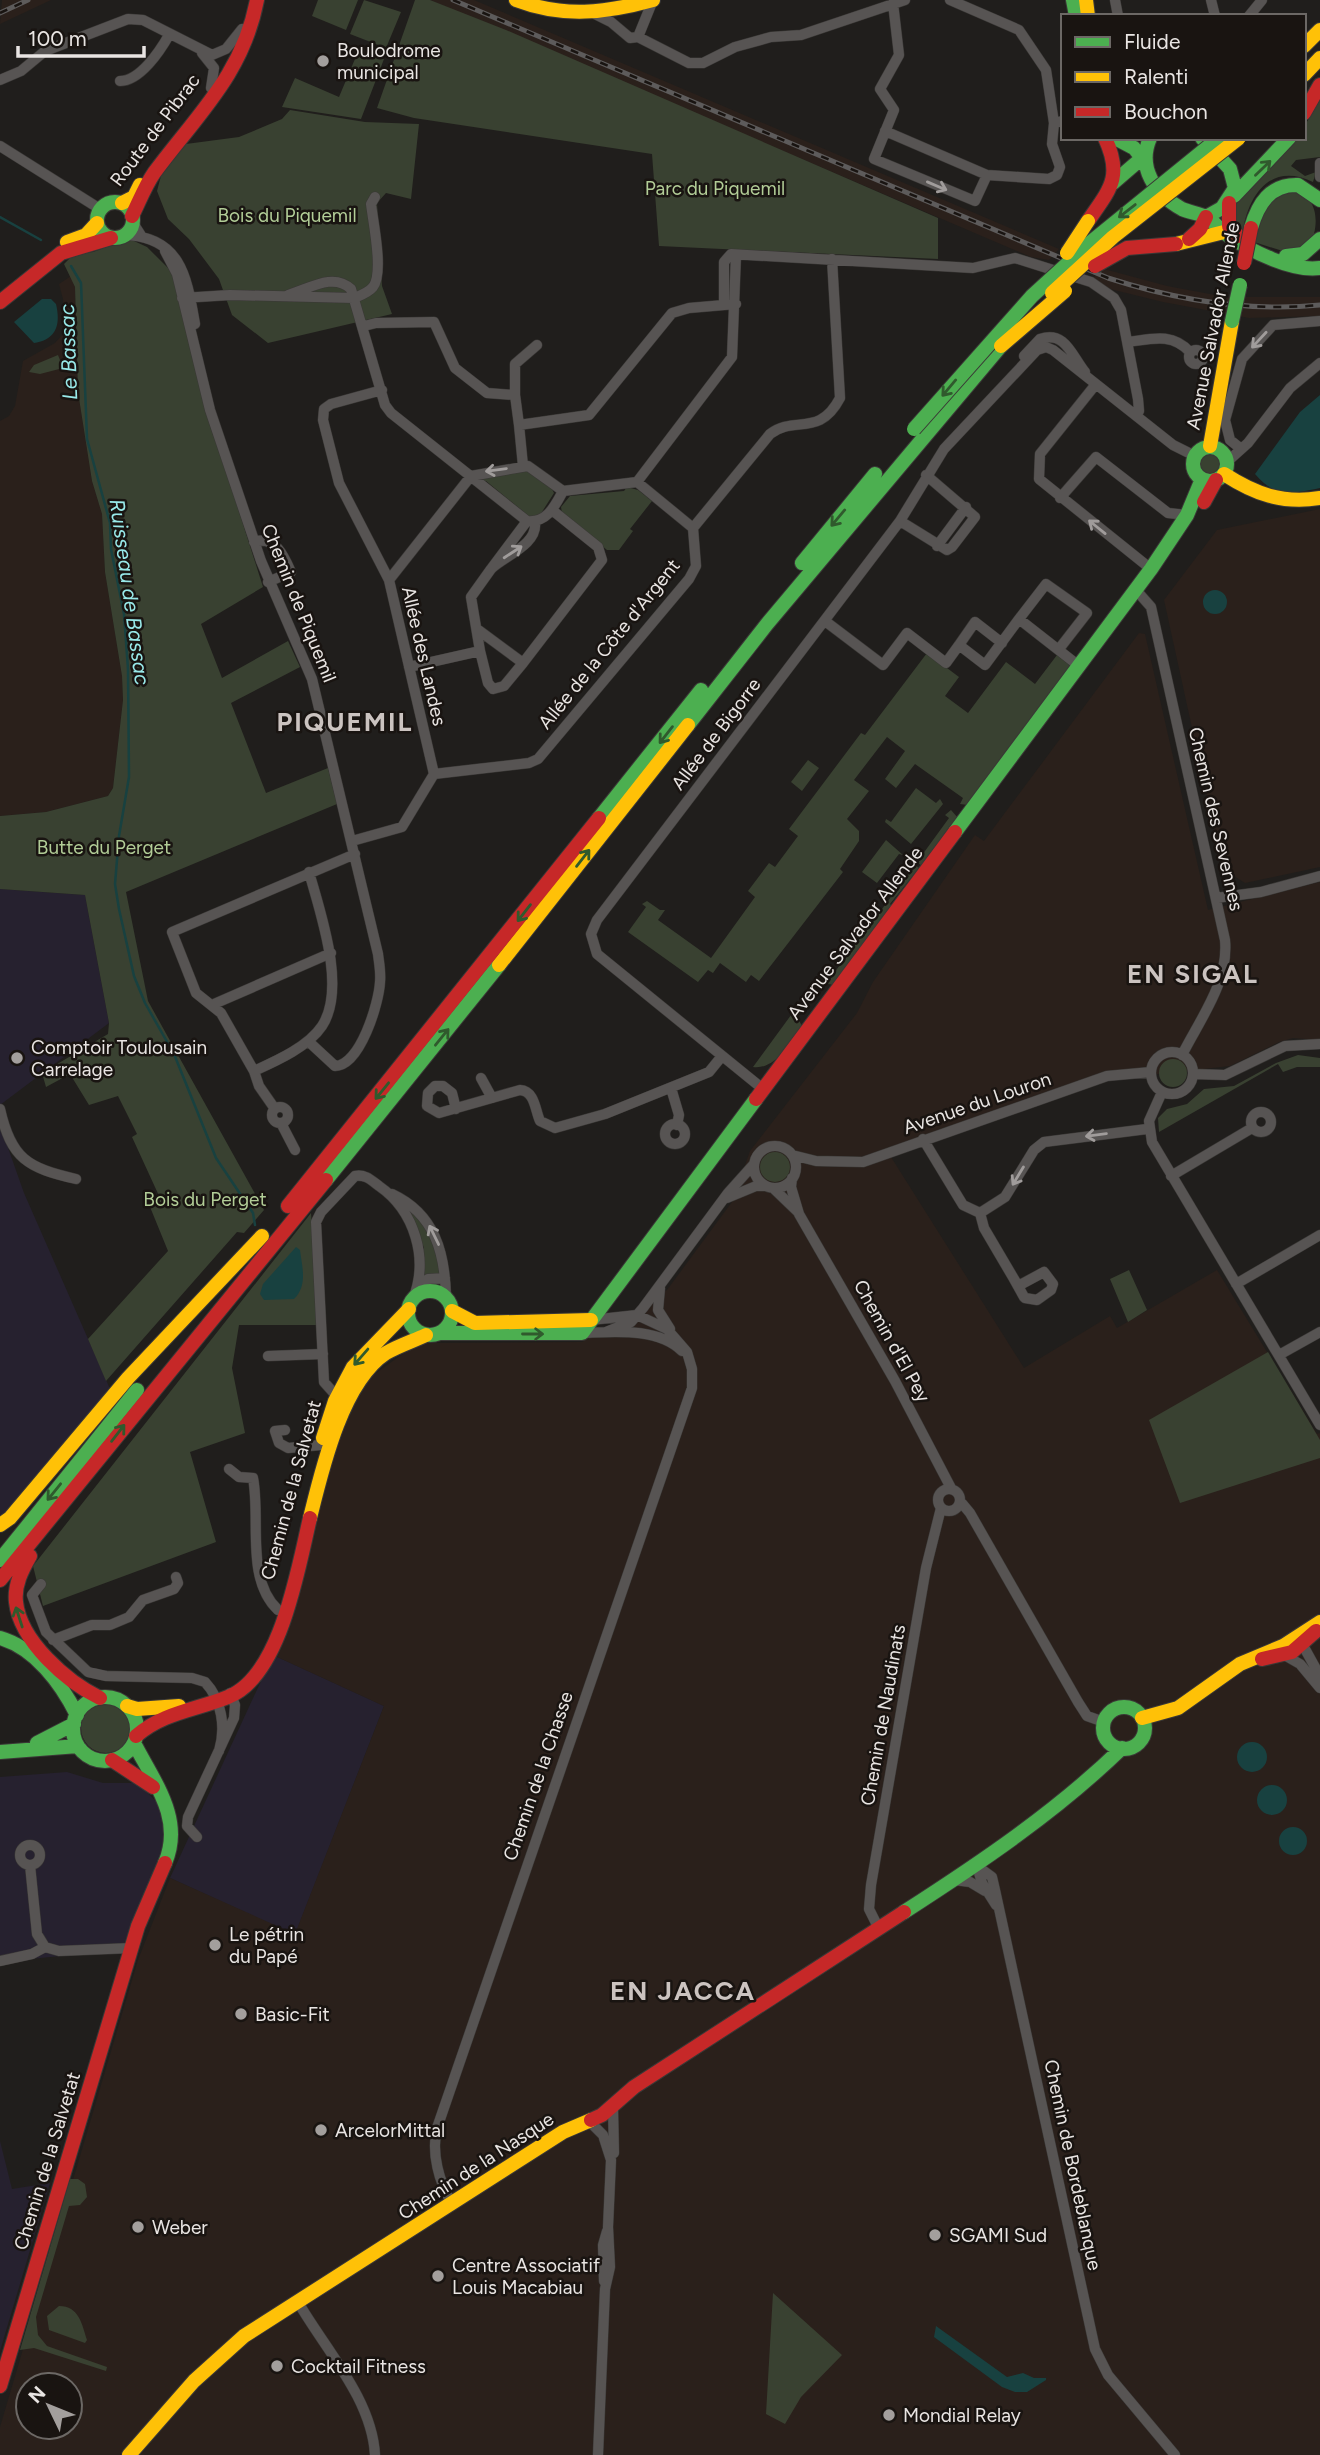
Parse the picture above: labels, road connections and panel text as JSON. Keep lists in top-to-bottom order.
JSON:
{
  "streets": {
    "main road": [
      "Route de Pibrac",
      "Avenue Salvador Allende",
      "Chemin de la Salvetat",
      "Chemin de la Nasque"
    ],
    "street": [
      "Chemin de Piquemil",
      "Allée de la Côte d'Argent",
      "Allée des Landes",
      "Allée de Bigorre",
      "Chemin des Sevennes",
      "Avenue du Louron",
      "Chemin d'El Pey",
      "Chemin de Naudinats",
      "Chemin de la Chasse",
      "Chemin de Bordeblanque"
    ]
  },
  "crossings": [
    ["Route de Pibrac", "Chemin de Piquemil"],
    ["Avenue Salvador Allende", "Allée de Bigorre"],
    ["Avenue Salvador Allende", "Chemin des Sevennes"],
    ["Allée de la Côte d'Argent", "Allée des Landes"],
    ["Chemin des Sevennes", "Avenue du Louron"],
    ["Avenue du Louron", "Chemin d'El Pey"],
    ["Chemin d'El Pey", "Chemin de Naudinats"],
    ["Chemin de Naudinats", "Chemin de la Nasque"],
    ["Chemin de la Chasse", "Chemin de la Nasque"]
  ],
  "districts": ["PIQUEMIL", "EN SIGAL", "EN JACCA"],
  "water": ["Le Bassac", "Ruisseau de Bassac"],
  "parks": [
    "Parc du Piquemil",
    "Bois du Piquemil",
    "Butte du Perget",
    "Bois du Perget"
  ],
  "places": [
    "Boulodrome municipal",
    "Comptoir Toulousain Carrelage",
    "Le pétrin du Papé",
    "Basic-Fit",
    "ArcelorMittal",
    "Weber",
    "SGAMI Sud",
    "Centre Associatif Louis Macabiau",
    "Cocktail Fitness",
    "Mondial Relay"
  ],
  "legend": ["Fluide", "Ralenti", "Bouchon"],
  "scale_bar": "100 m",
  "north": "top left"
}
